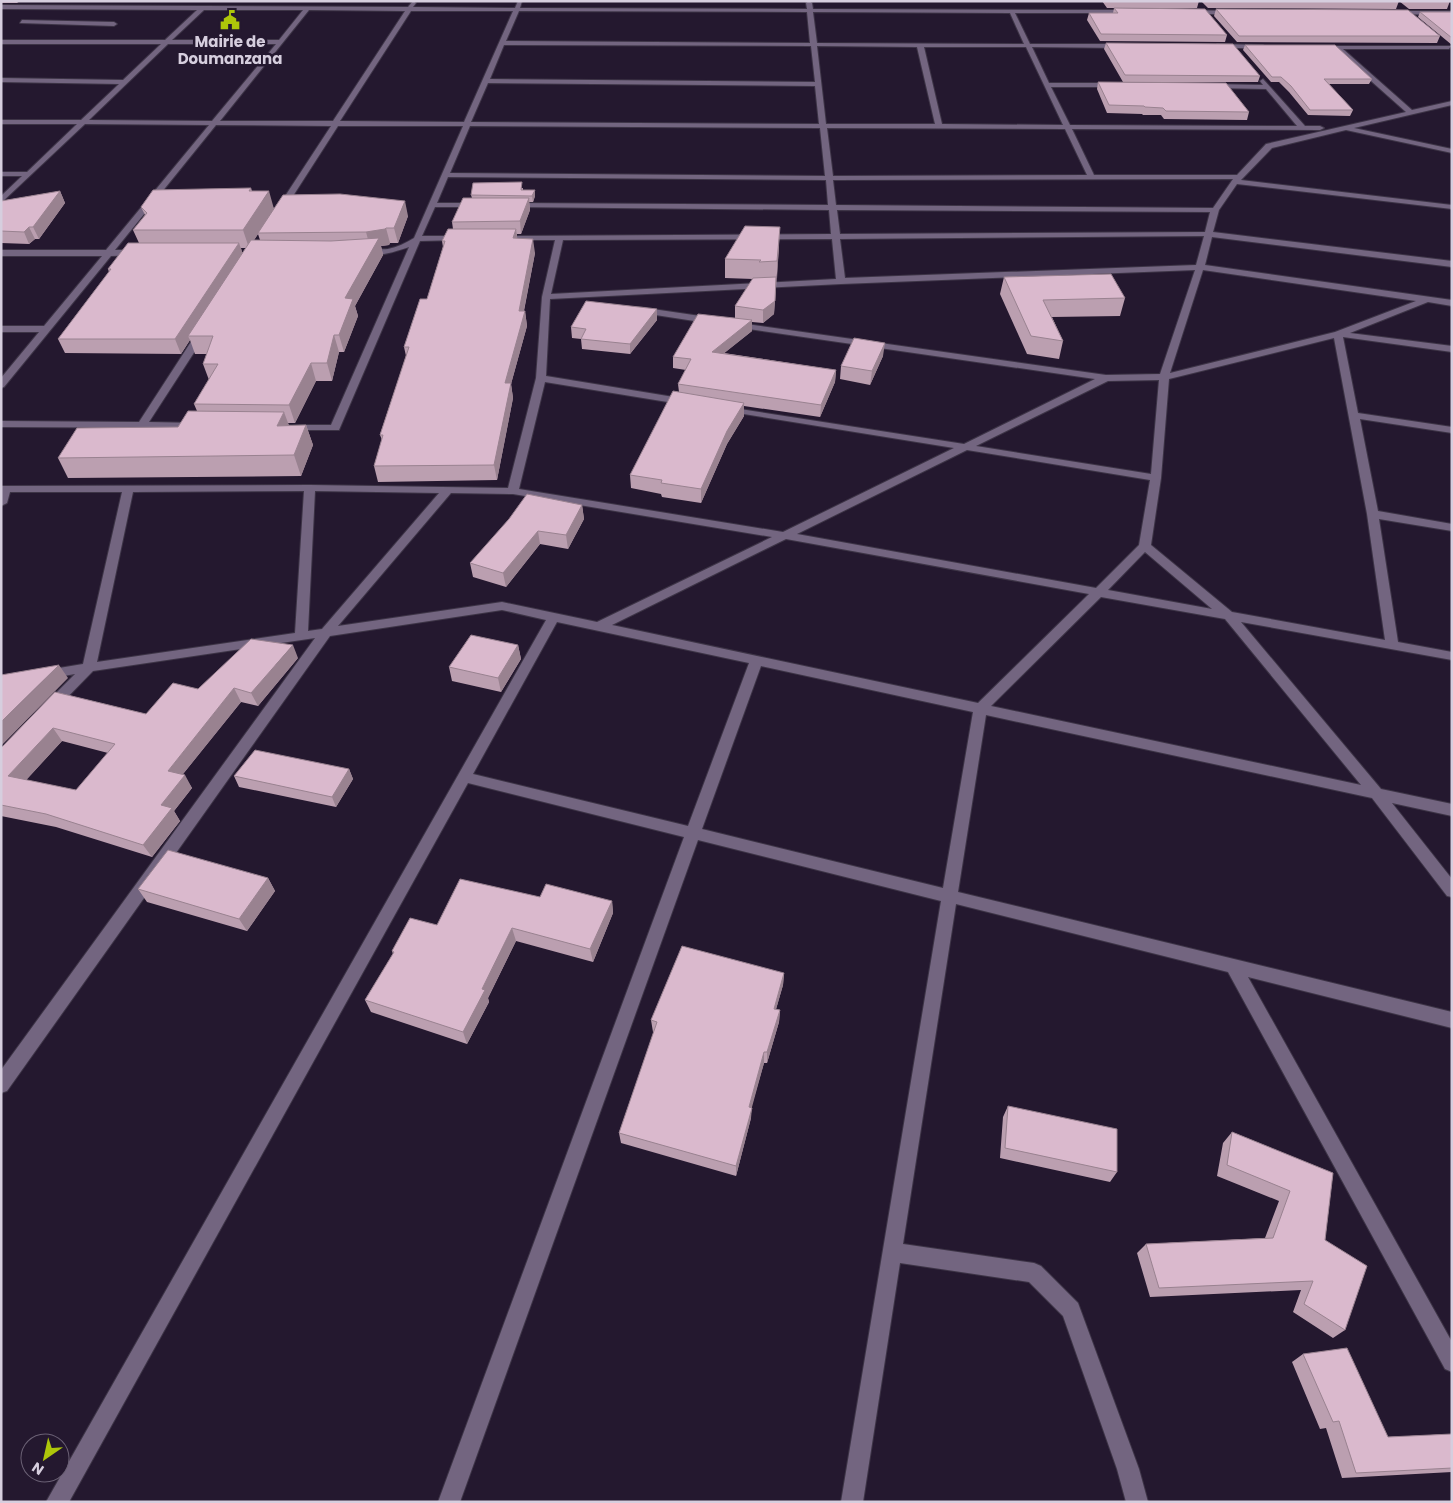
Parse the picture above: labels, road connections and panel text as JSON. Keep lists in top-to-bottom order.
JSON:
{
  "places": {
    "public building": ["Mairie de Doumanzana"]
  },
  "north": "bottom left"
}
